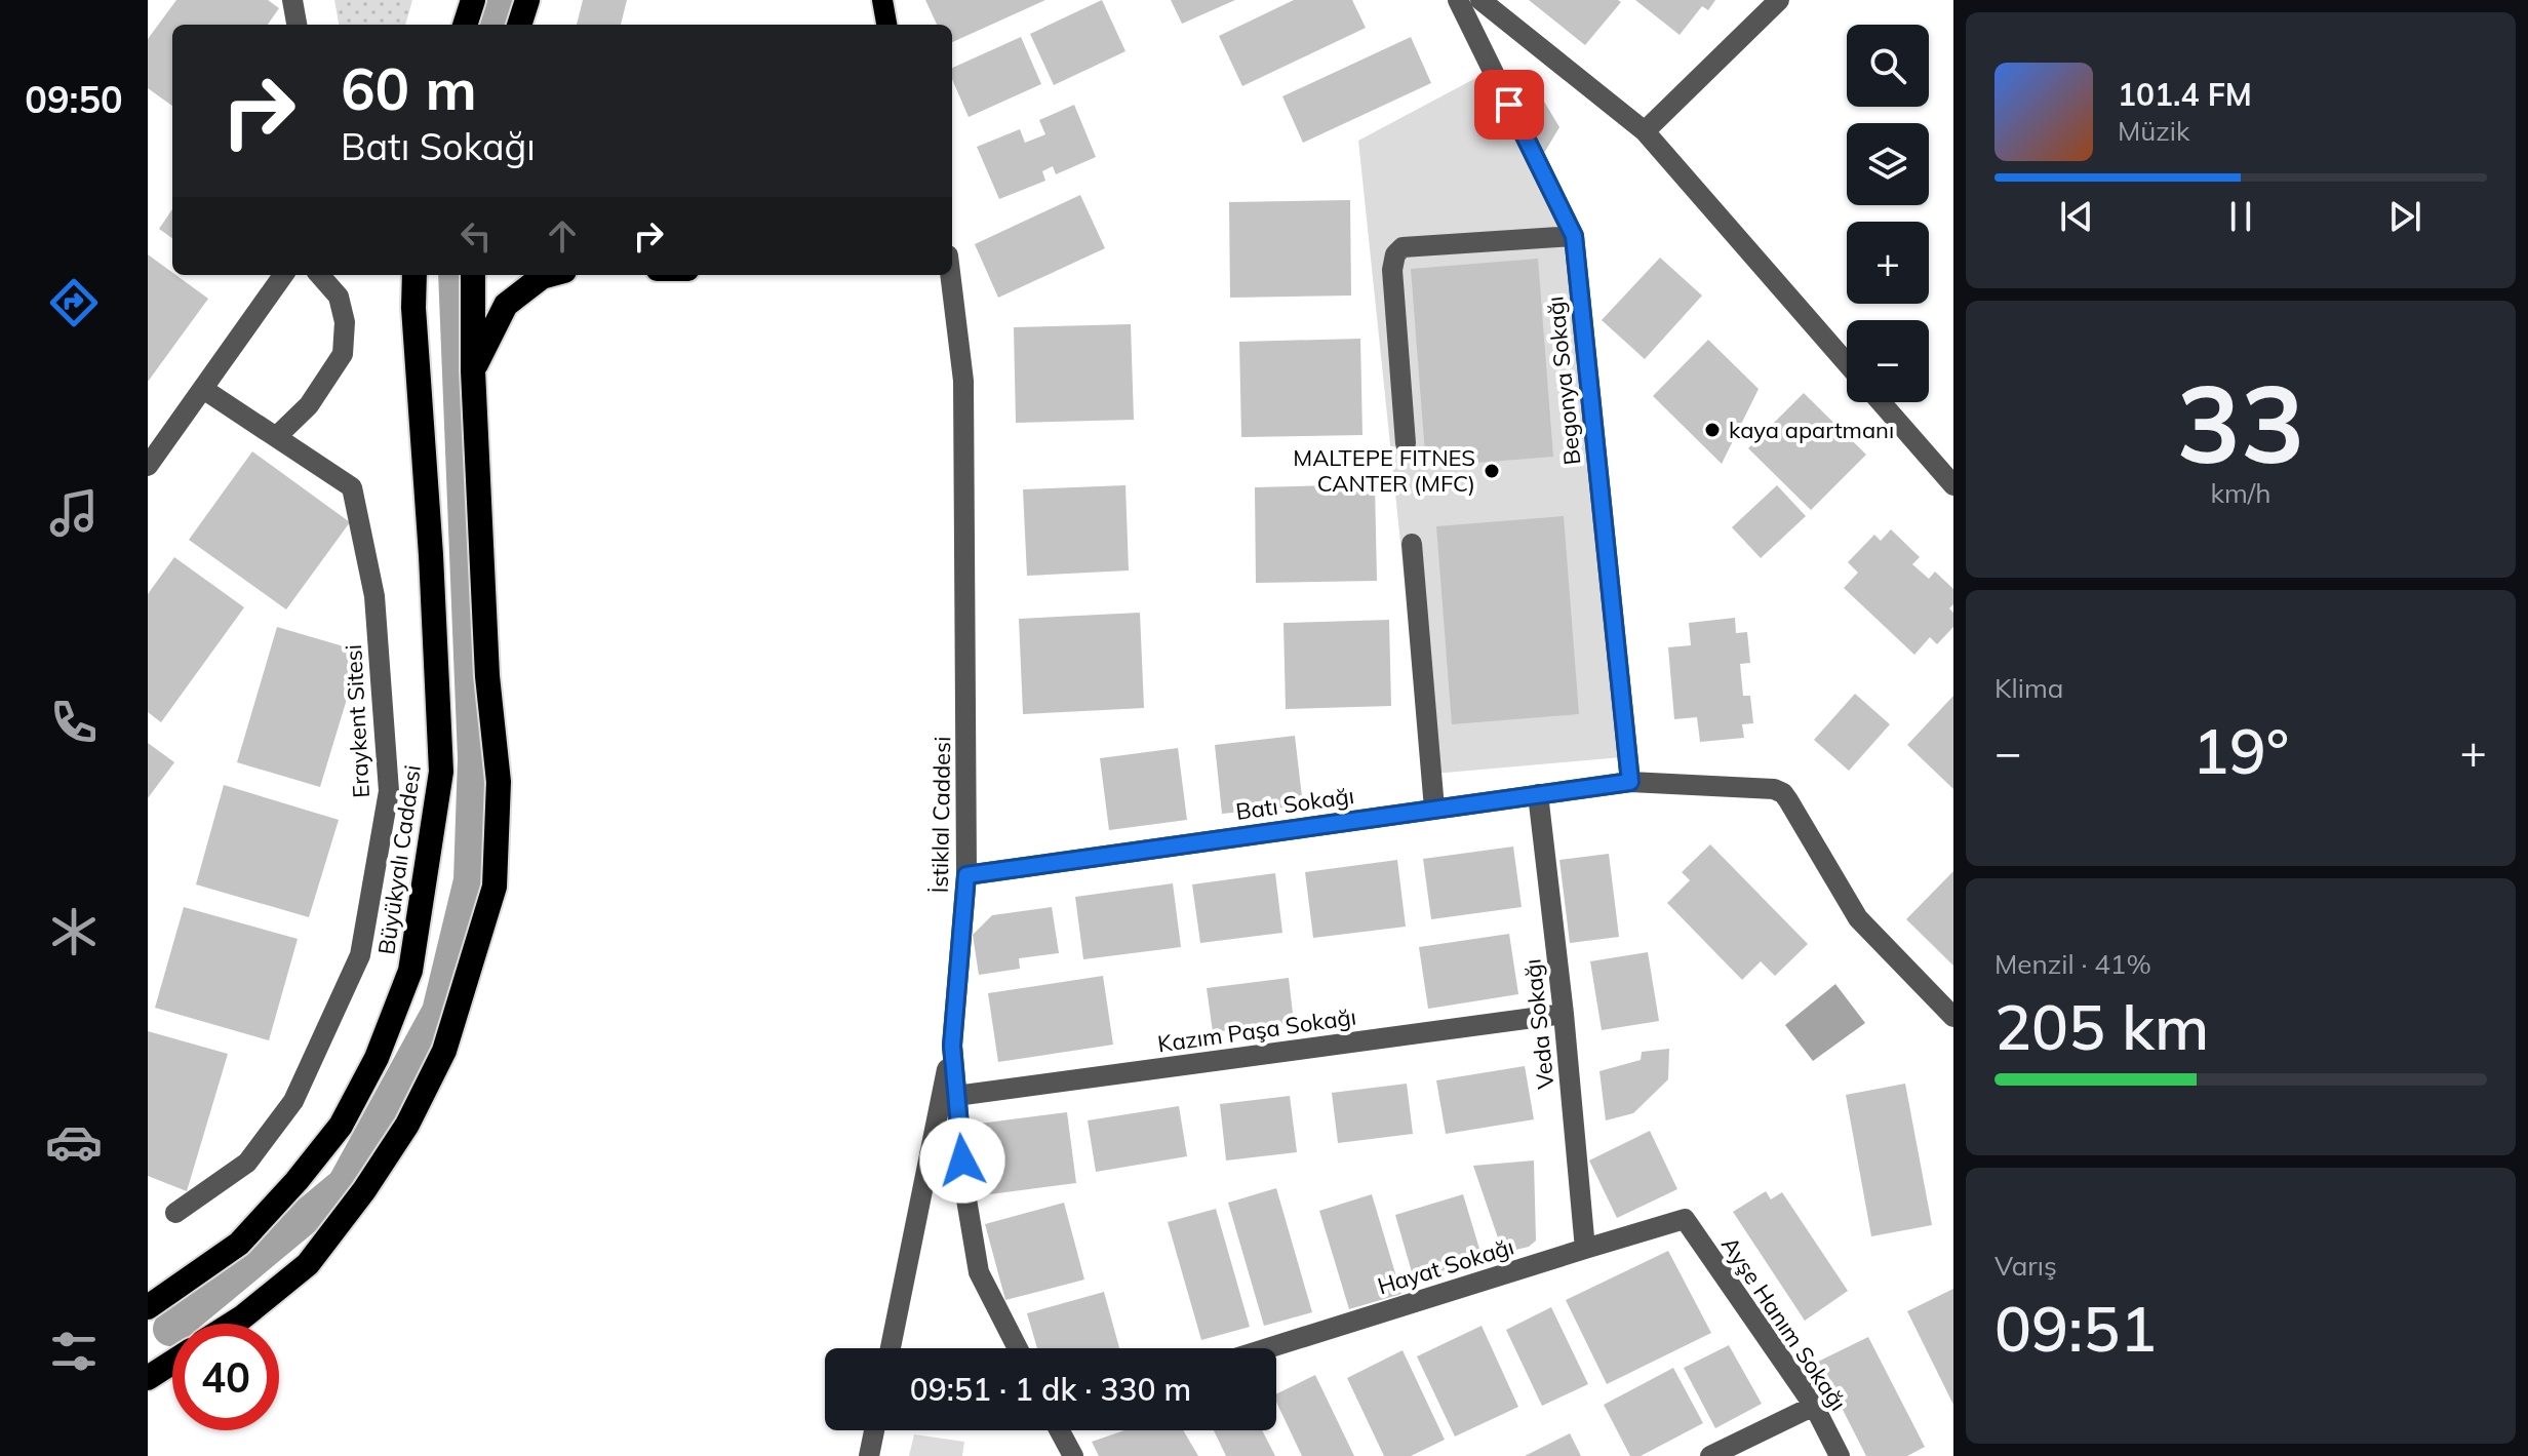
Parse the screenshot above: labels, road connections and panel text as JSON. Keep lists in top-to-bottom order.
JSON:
{
  "streets": {
    "highway": ["Büyükyalı Caddesi"],
    "street": [
      "Begonya Sokağı",
      "Eraykent Sitesi",
      "Batı Sokağı",
      "İstiklal Caddesi",
      "Veda Sokağı",
      "Kazım Paşa Sokağı",
      "Hayat Sokağı",
      "Ayşe Hanım Sokağı"
    ]
  },
  "crossings": [
    ["Begonya Sokağı", "Batı Sokağı"],
    ["Batı Sokağı", "İstiklal Caddesi"],
    ["Batı Sokağı", "Veda Sokağı"],
    ["İstiklal Caddesi", "Kazım Paşa Sokağı"],
    ["Veda Sokağı", "Kazım Paşa Sokağı"],
    ["Veda Sokağı", "Hayat Sokağı"],
    ["Hayat Sokağı", "Ayşe Hanım Sokağı"]
  ],
  "places": ["kaya apartmanı", "MALTEPE FITNES CANTER (MFC)"],
  "page": {
    "tabs": "09:50",
    "map_buttons": ["+", "−"],
    "turn": ["60 m", "Batı Sokağı"],
    "song": ["101.4 FM", "Müzik"],
    "tile": [
      ["33", "km/h"],
      "Klima",
      ["Menzil · 41%", "205 km"],
      ["Varış", "09:51"]
    ],
    "heat": ["−", "19°", "+"],
    "limit": "40",
    "trip": "09:51 · 1 dk · 330 m"
  }
}
